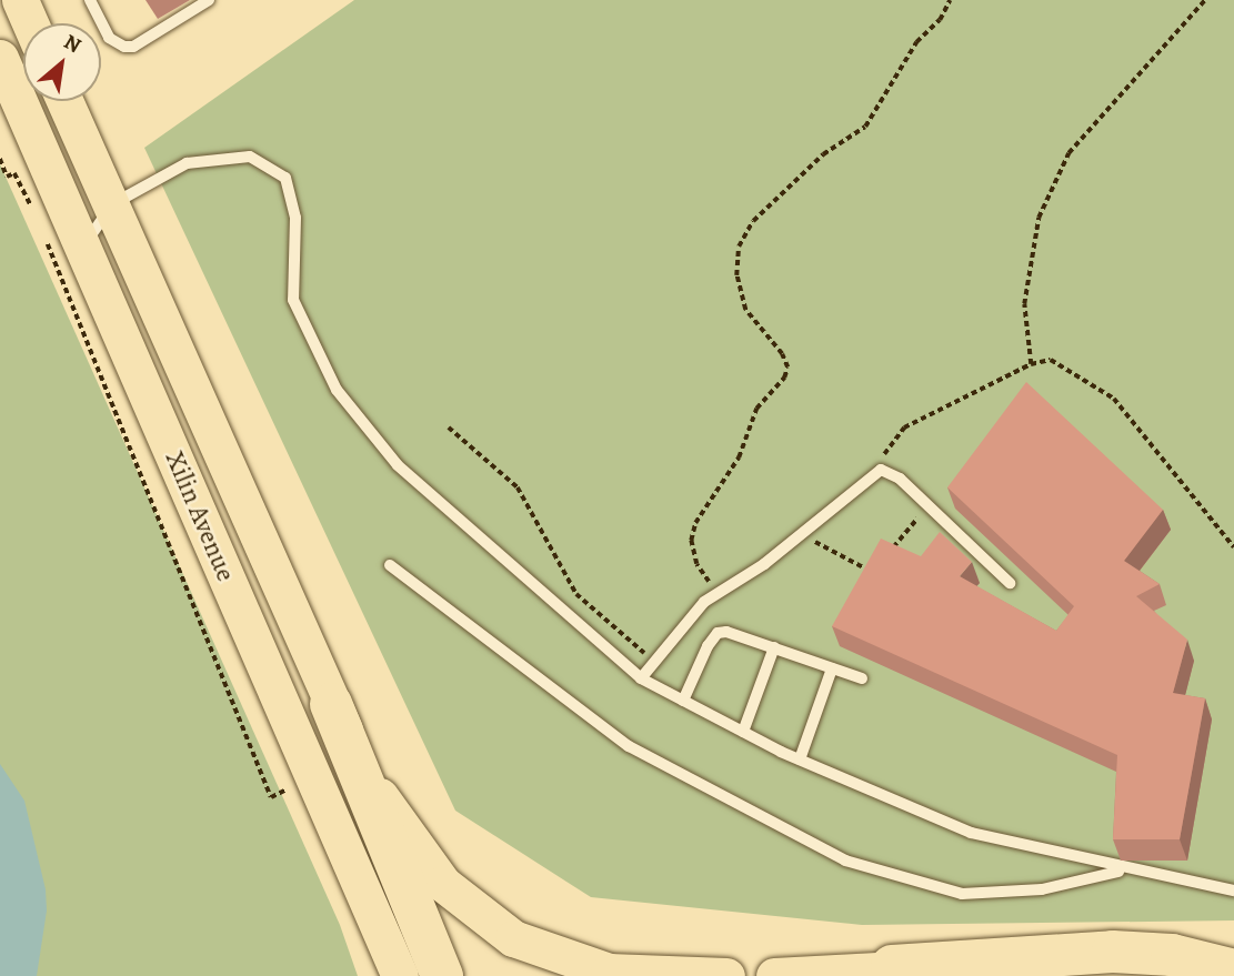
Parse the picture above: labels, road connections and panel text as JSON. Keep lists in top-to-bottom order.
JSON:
{
  "streets": {
    "main road": ["Xilin Avenue"]
  },
  "north": "top right"
}
